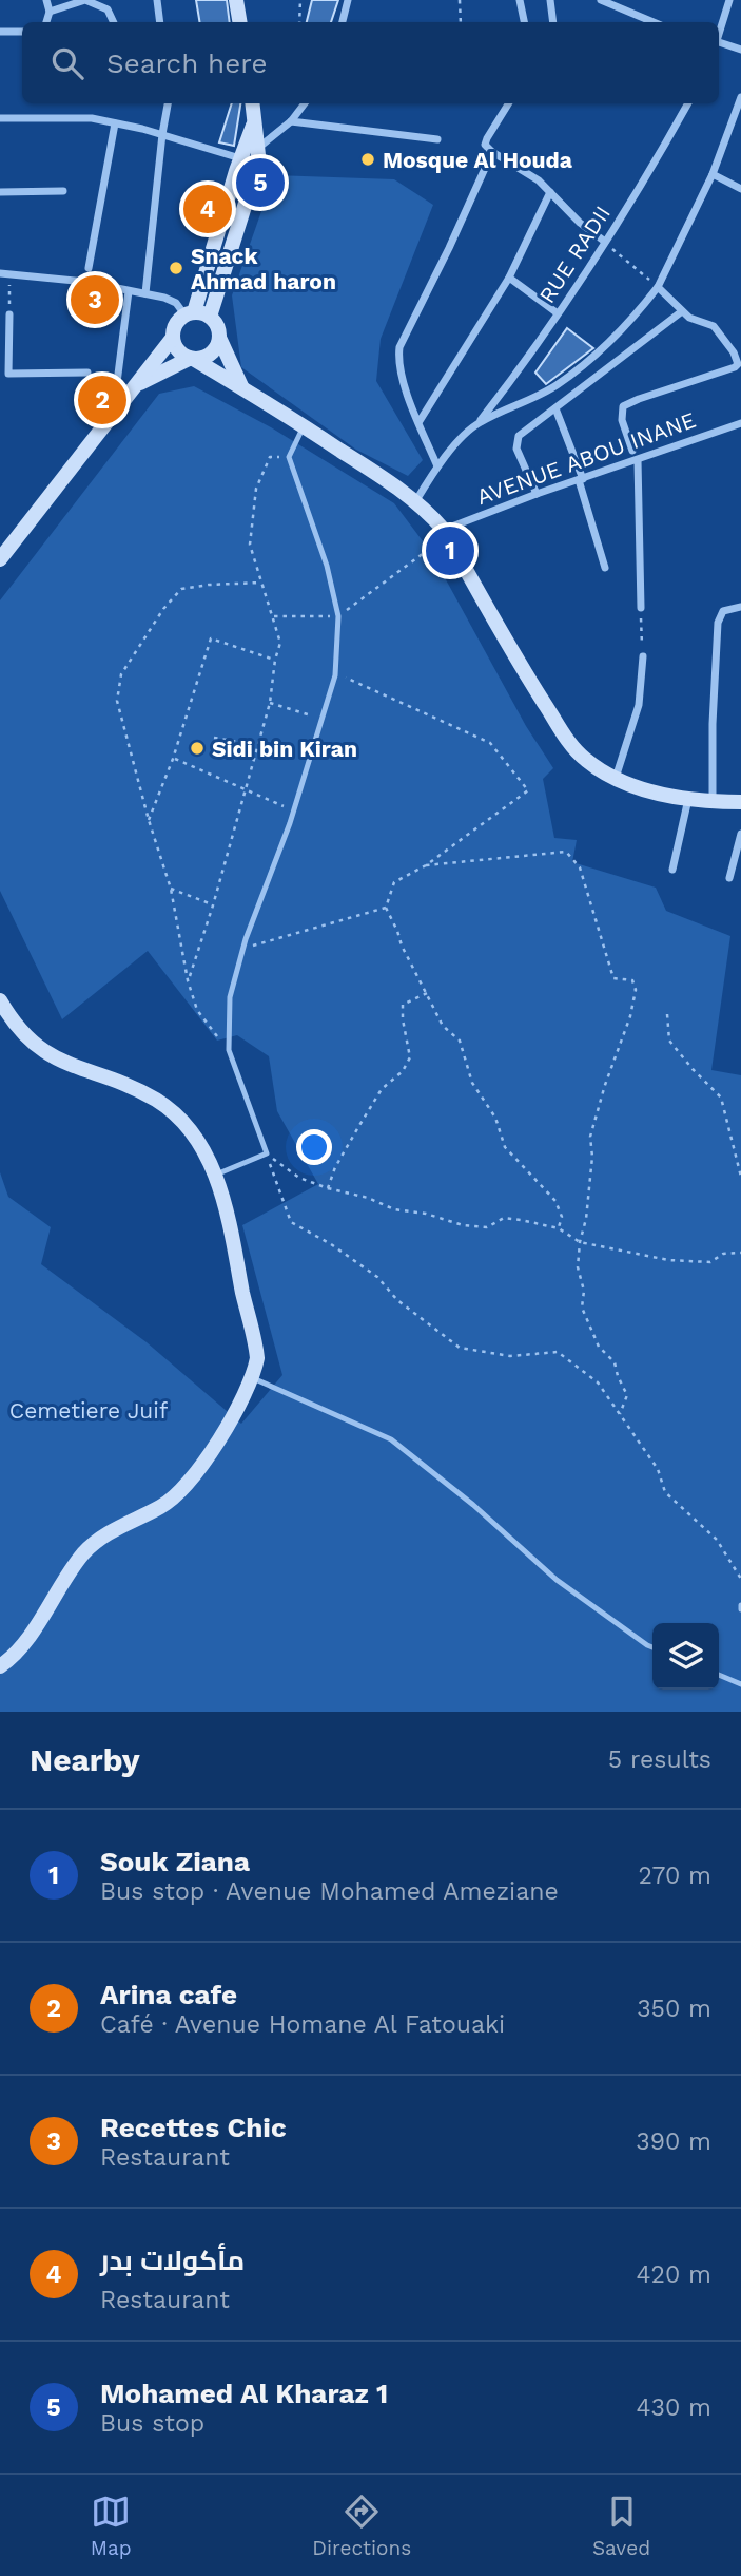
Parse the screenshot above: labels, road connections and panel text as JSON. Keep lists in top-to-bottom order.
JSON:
{
  "streets": {
    "street": ["RUE RADII", "AVENUE ABOU INANE"]
  },
  "parks": ["Cemetiere Juif"],
  "places": ["Mosque Al Houda", "Snack Ahmad haron", "Sidi bin Kiran"],
  "page": {
    "search": "Search here",
    "pins": [
      "5",
      "4",
      "3",
      "2",
      "1"
    ],
    "heading": ["Nearby", "5 results"],
    "list": [
      {
        "mark": "1",
        "name": "Souk Ziana",
        "note": "Bus stop · Avenue Mohamed Ameziane",
        "value": "270 m"
      },
      {
        "mark": "2",
        "name": "Arina cafe",
        "note": "Café · Avenue Homane Al Fatouaki",
        "value": "350 m"
      },
      {
        "mark": "3",
        "name": "Recettes Chic",
        "note": "Restaurant",
        "value": "390 m"
      },
      {
        "mark": "4",
        "name": "مأكولات بدر",
        "note": "Restaurant",
        "value": "420 m"
      },
      {
        "mark": "5",
        "name": "Mohamed Al Kharaz 1",
        "note": "Bus stop",
        "value": "430 m"
      }
    ],
    "nav": ["Map", "Directions", "Saved"]
  }
}
